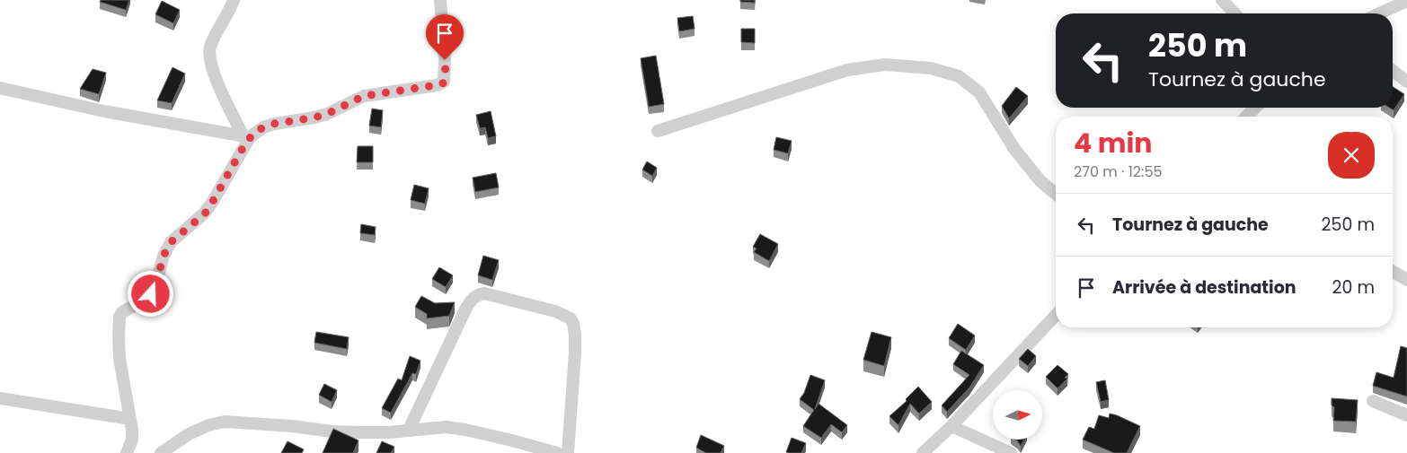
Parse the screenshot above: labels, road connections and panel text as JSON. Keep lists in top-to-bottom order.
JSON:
{
  "north": "right",
  "page": {
    "turn": ["250 m", "Tournez à gauche"],
    "heading": ["4 min", "270 m · 12:55"],
    "list": [
      {
        "name": "Tournez à gauche",
        "value": "250 m"
      },
      {
        "name": "Arrivée à destination",
        "value": "20 m"
      }
    ]
  }
}
